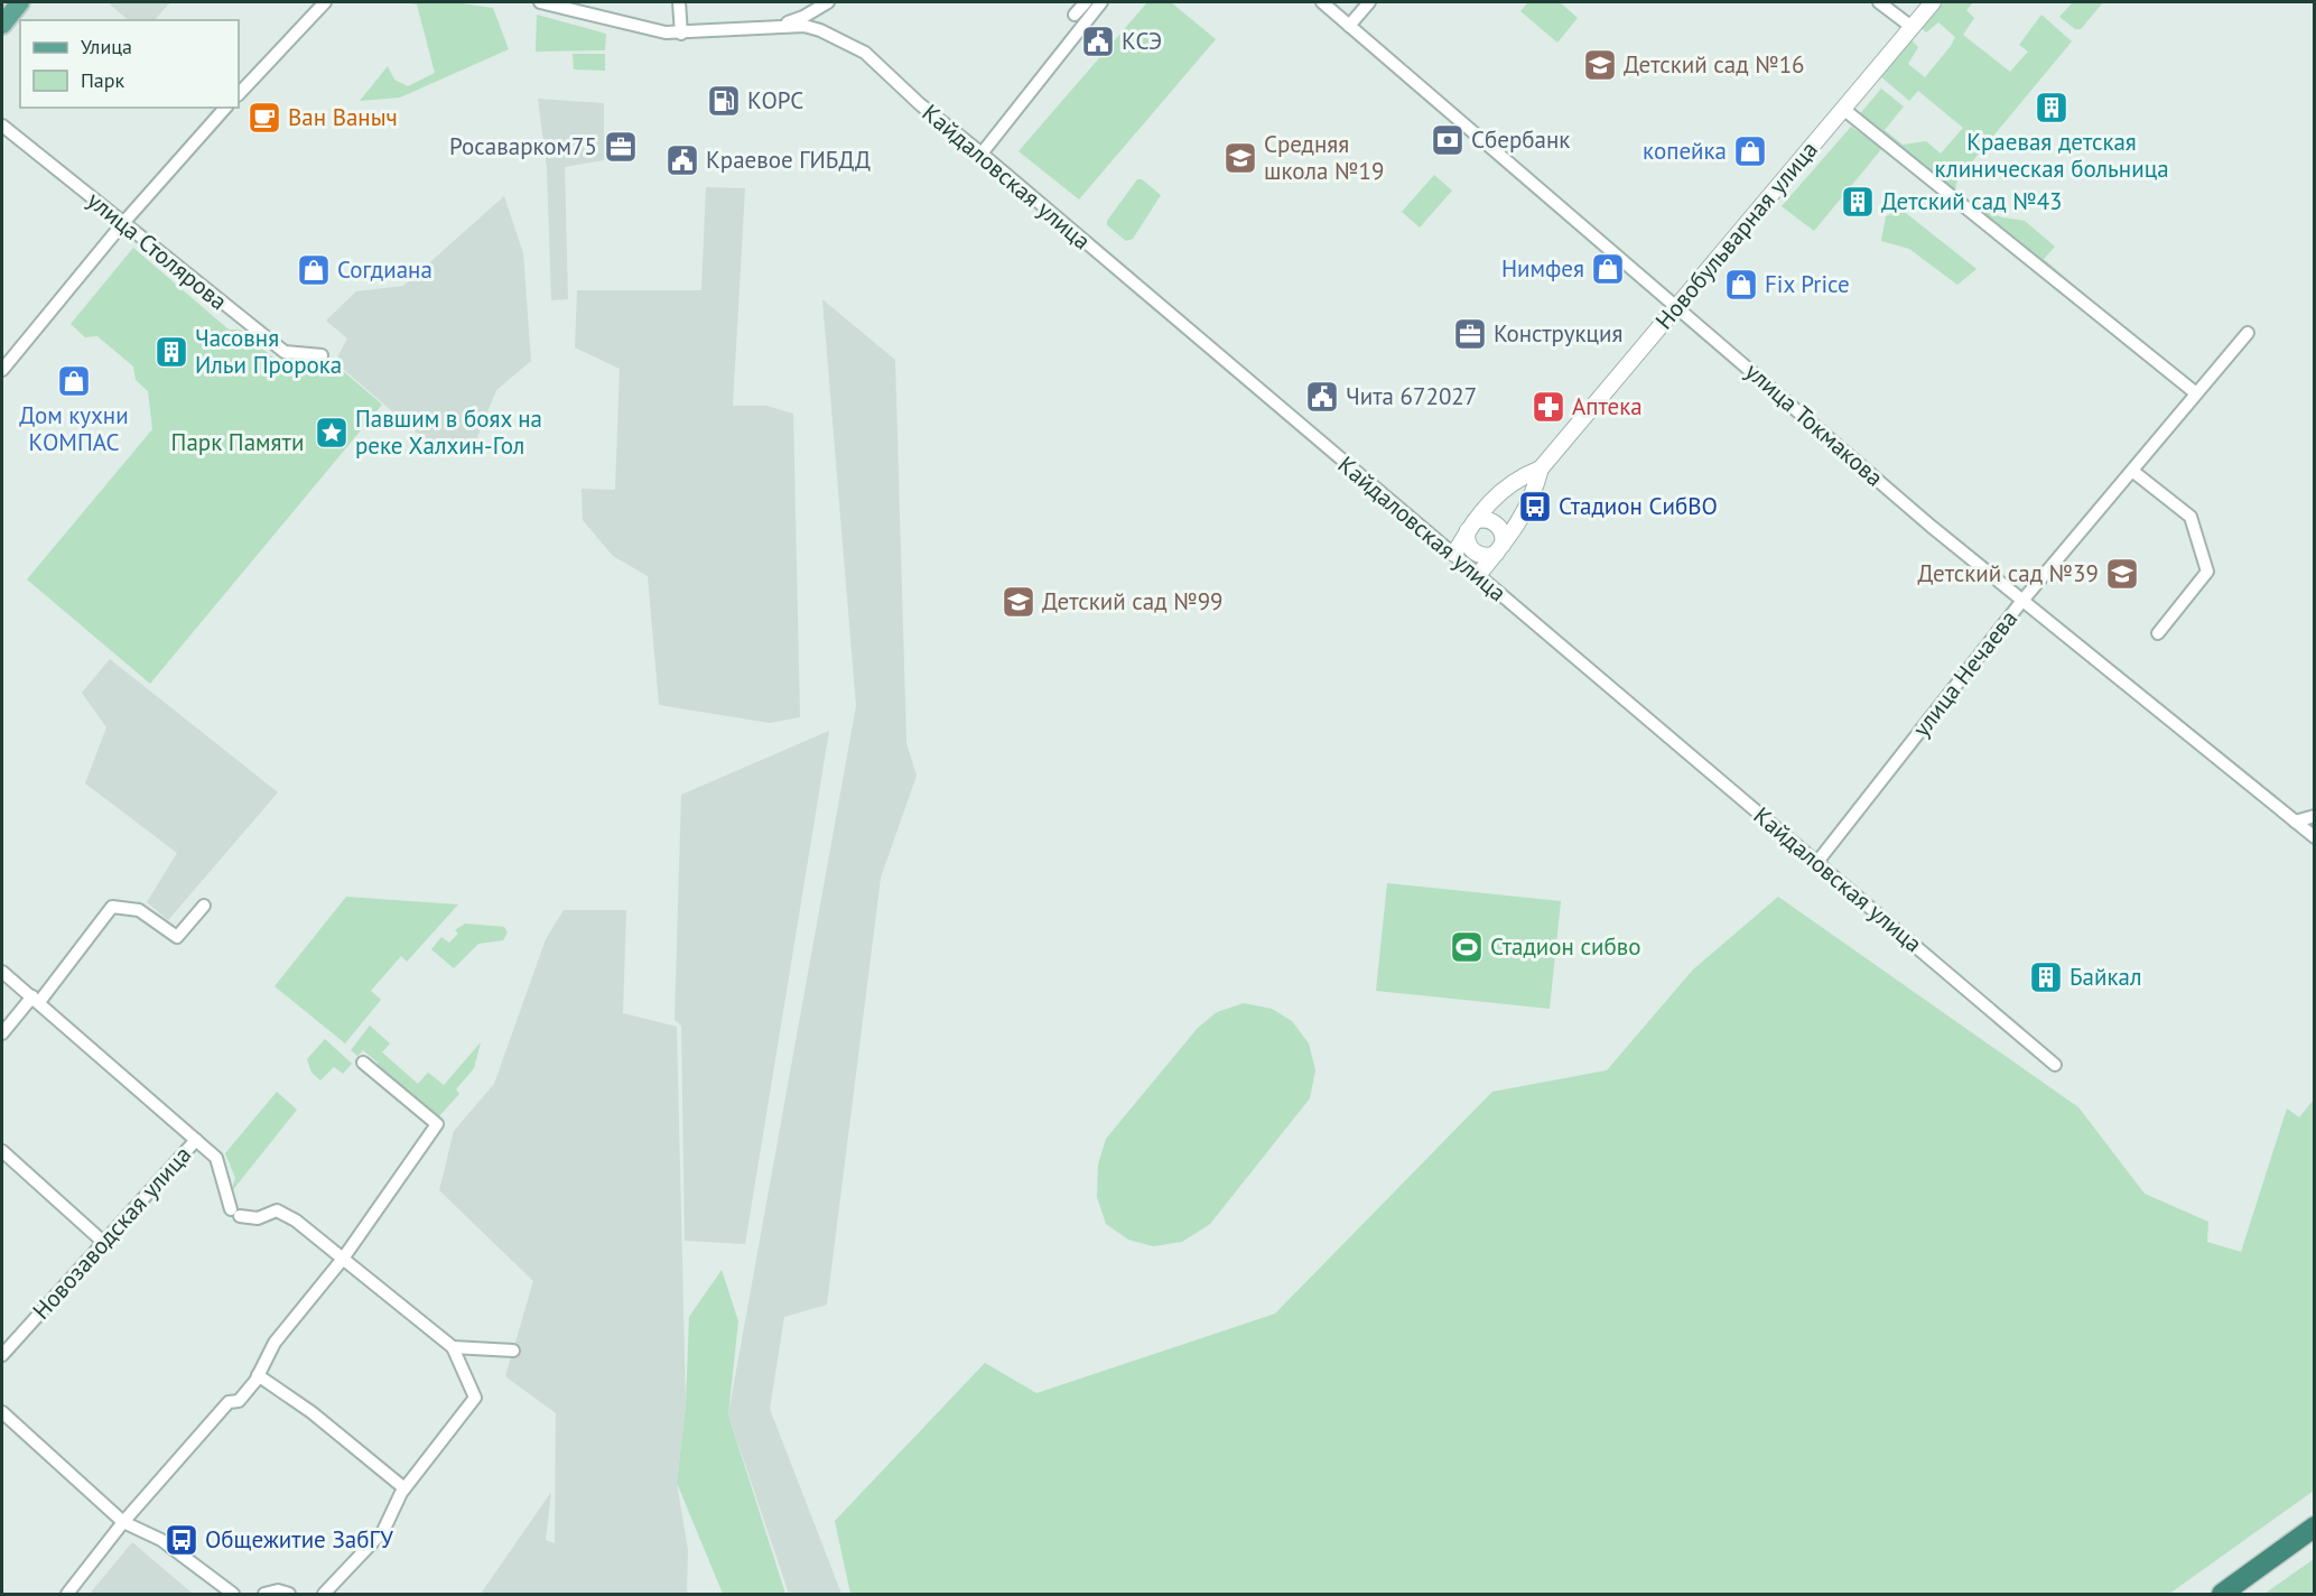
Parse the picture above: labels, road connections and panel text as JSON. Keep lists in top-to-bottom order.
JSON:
{
  "streets": {
    "street": [
      "Кайдаловская улица",
      "Новобульварная улица",
      "улица Столярова",
      "улица Токмакова",
      "улица Нечаева",
      "Новозаводская улица"
    ]
  },
  "crossings": [
    ["Кайдаловская улица", "улица Нечаева"],
    ["Новобульварная улица", "улица Токмакова"],
    ["улица Токмакова", "улица Нечаева"]
  ],
  "parks": ["Парк Памяти"],
  "places": {
    "public building": ["КСЭ", "Краевое ГИБДД", "Чита 672027"],
    "school or university": [
      "Детский сад №16",
      "Средняя школа №19",
      "Детский сад №39",
      "Детский сад №99"
    ],
    "fuel station": ["КОРС"],
    "building": [
      "Краевая детская клиническая больница",
      "Детский сад №43",
      "Часовня Ильи Пророка",
      "Байкал"
    ],
    "cafe": ["Ван Ваныч"],
    "bank": ["Сбербанк"],
    "office": ["Росаварком75", "Конструкция"],
    "shop": [
      "копейка",
      "Нимфея",
      "Согдиана",
      "Fix Price",
      "Дом кухни КОМПАС"
    ],
    "pharmacy": ["Аптека"],
    "place": ["Павшим в боях на реке Халхин-Гол"],
    "bus stop": ["Стадион СибВО", "Общежитие ЗабГУ"],
    "sports": ["Стадион сибво"]
  },
  "legend": ["Улица", "Парк"]
}
